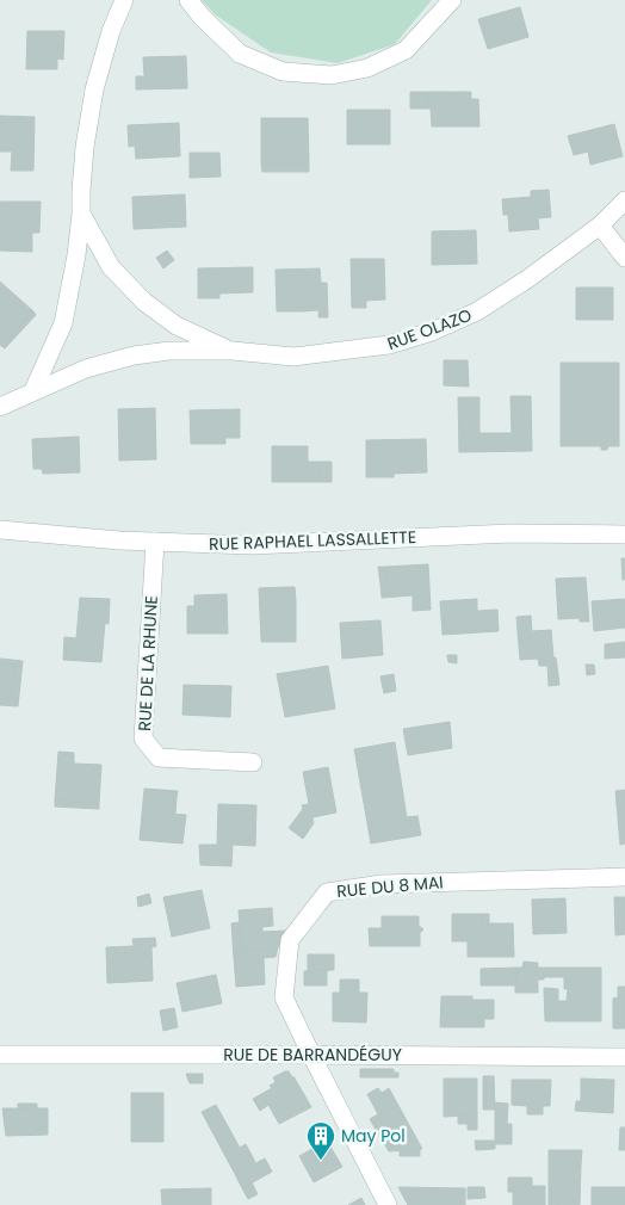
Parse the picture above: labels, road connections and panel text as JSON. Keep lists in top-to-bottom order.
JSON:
{
  "streets": {
    "street": [
      "RUE OLAZO",
      "RUE RAPHAEL LASSALLETTE",
      "RUE DE LA RHUNE",
      "RUE DU 8 MAI",
      "RUE DE BARRANDÉGUY"
    ]
  },
  "crossings": [
    ["RUE RAPHAEL LASSALLETTE", "RUE DE LA RHUNE"],
    ["RUE DU 8 MAI", "RUE DE BARRANDÉGUY"]
  ],
  "places": {
    "building": ["May Pol"]
  }
}
